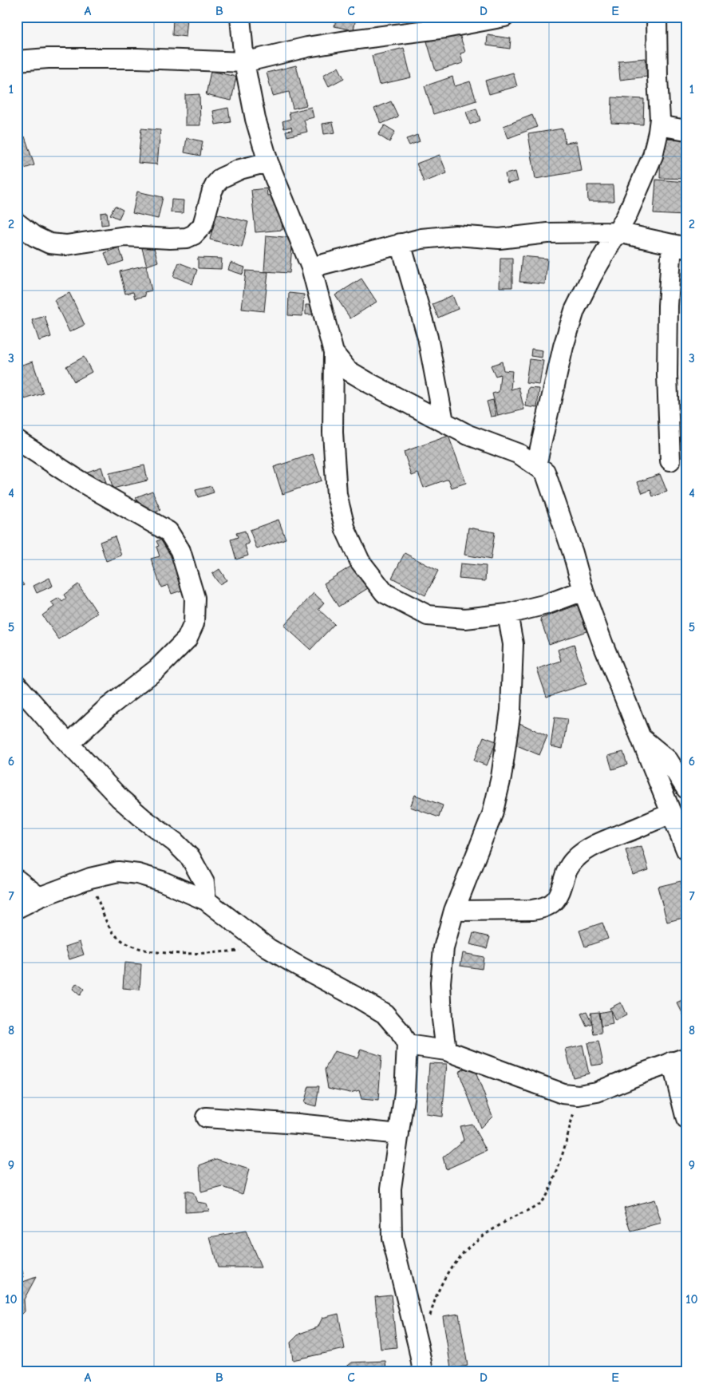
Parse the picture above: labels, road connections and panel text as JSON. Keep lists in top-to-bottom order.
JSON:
{
  "grid": {
    "columns": [
      "A",
      "B",
      "C",
      "D",
      "E"
    ],
    "rows": [
      "1",
      "2",
      "3",
      "4",
      "5",
      "6",
      "7",
      "8",
      "9",
      "10"
    ]
  }
}
